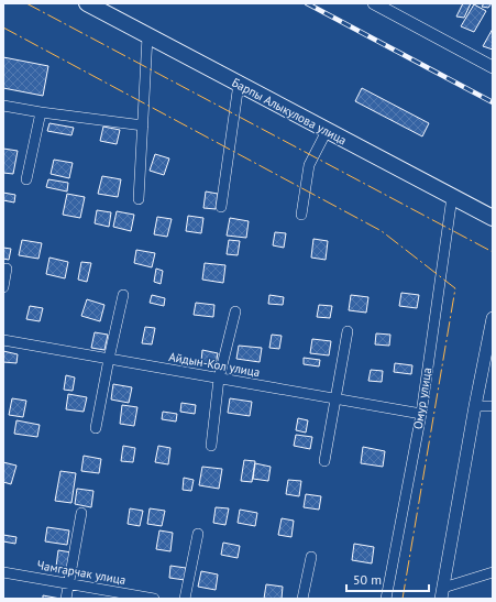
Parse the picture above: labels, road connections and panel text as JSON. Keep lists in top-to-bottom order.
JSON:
{
  "streets": {
    "main road": ["Барпы Алыкулова улица"],
    "street": ["Айдын-Кол улица", "Омур улица", "Чамгарчак улица"]
  },
  "crossings": [
    ["Барпы Алыкулова улица", "Омур улица"],
    ["Айдын-Кол улица", "Омур улица"]
  ],
  "scale_bar": "50 m"
}
